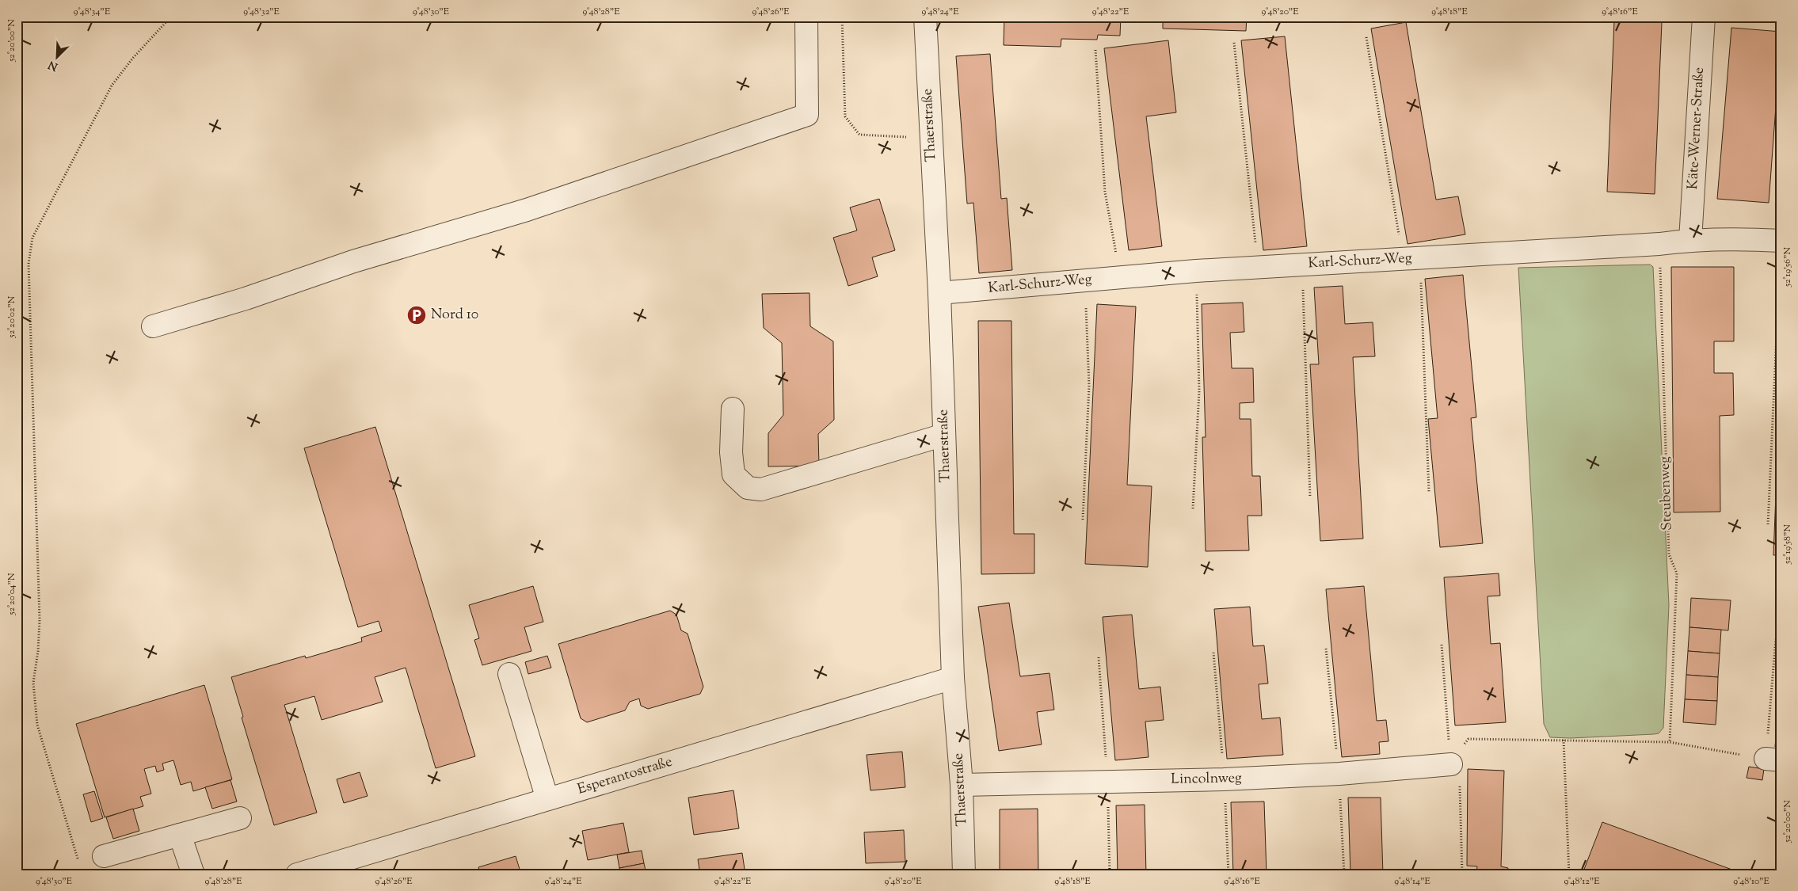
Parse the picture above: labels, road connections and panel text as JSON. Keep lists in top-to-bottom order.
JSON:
{
  "streets": {
    "street": [
      "Thaerstraße",
      "Käte-Werner-Straße",
      "Karl-Schurz-Weg",
      "Esperantostraße",
      "Lincolnweg"
    ],
    "path": ["Steubenweg"]
  },
  "crossings": [
    ["Thaerstraße", "Karl-Schurz-Weg"],
    ["Thaerstraße", "Esperantostraße"],
    ["Thaerstraße", "Lincolnweg"],
    ["Käte-Werner-Straße", "Karl-Schurz-Weg"],
    ["Karl-Schurz-Weg", "Steubenweg"]
  ],
  "places": {
    "parking": ["Nord 10"]
  },
  "north": "bottom left",
  "coordinates": [
    "9°48'34\"E",
    "9°48'32\"E",
    "9°48'30\"E",
    "9°48'28\"E",
    "9°48'26\"E",
    "9°48'24\"E",
    "9°48'22\"E",
    "9°48'20\"E",
    "9°48'18\"E",
    "9°48'16\"E",
    "52°20'00\"N",
    "52°19'56\"N",
    "52°20'02\"N",
    "52°19'58\"N",
    "52°20'04\"N",
    "9°48'14\"E",
    "9°48'12\"E",
    "9°48'10\"E"
  ]
}
